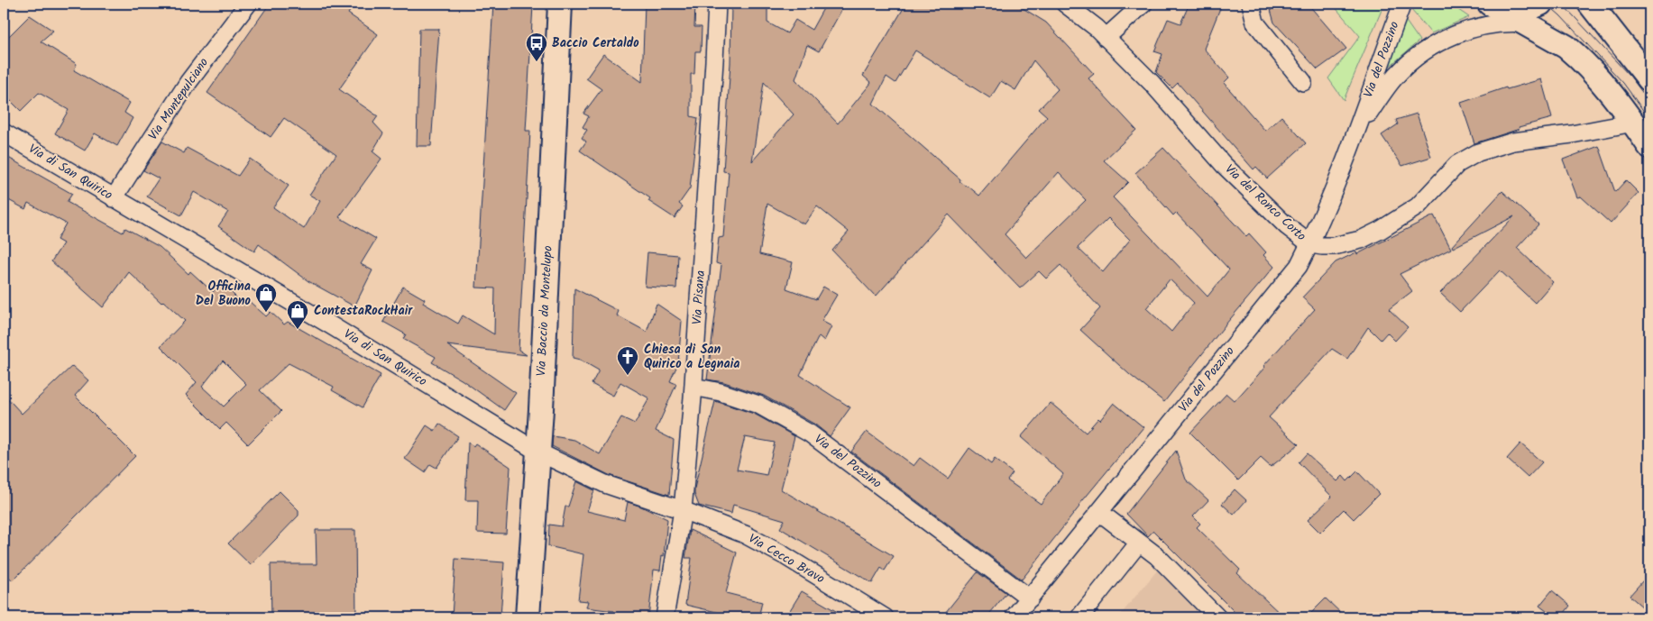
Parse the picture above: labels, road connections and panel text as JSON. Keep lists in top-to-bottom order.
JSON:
{
  "streets": {
    "street": [
      "Via del Pozzino",
      "Via Montepulciano",
      "Via di San Quirico",
      "Via del Ronco Corto",
      "Via Pisana",
      "Via Baccio da Montelupo",
      "Via Cecco Bravo"
    ]
  },
  "crossings": [
    ["Via del Pozzino", "Via del Ronco Corto"],
    ["Via del Pozzino", "Via Pisana"],
    ["Via Montepulciano", "Via di San Quirico"],
    ["Via di San Quirico", "Via Pisana"],
    ["Via di San Quirico", "Via Baccio da Montelupo"],
    ["Via di San Quirico", "Via Cecco Bravo"],
    ["Via Pisana", "Via Cecco Bravo"]
  ],
  "places": {
    "bus stop": ["Baccio Certaldo"],
    "shop": ["Officina Del Buono", "ContestaRockHair"],
    "church": ["Chiesa di San Quirico a Legnaia"]
  }
}
